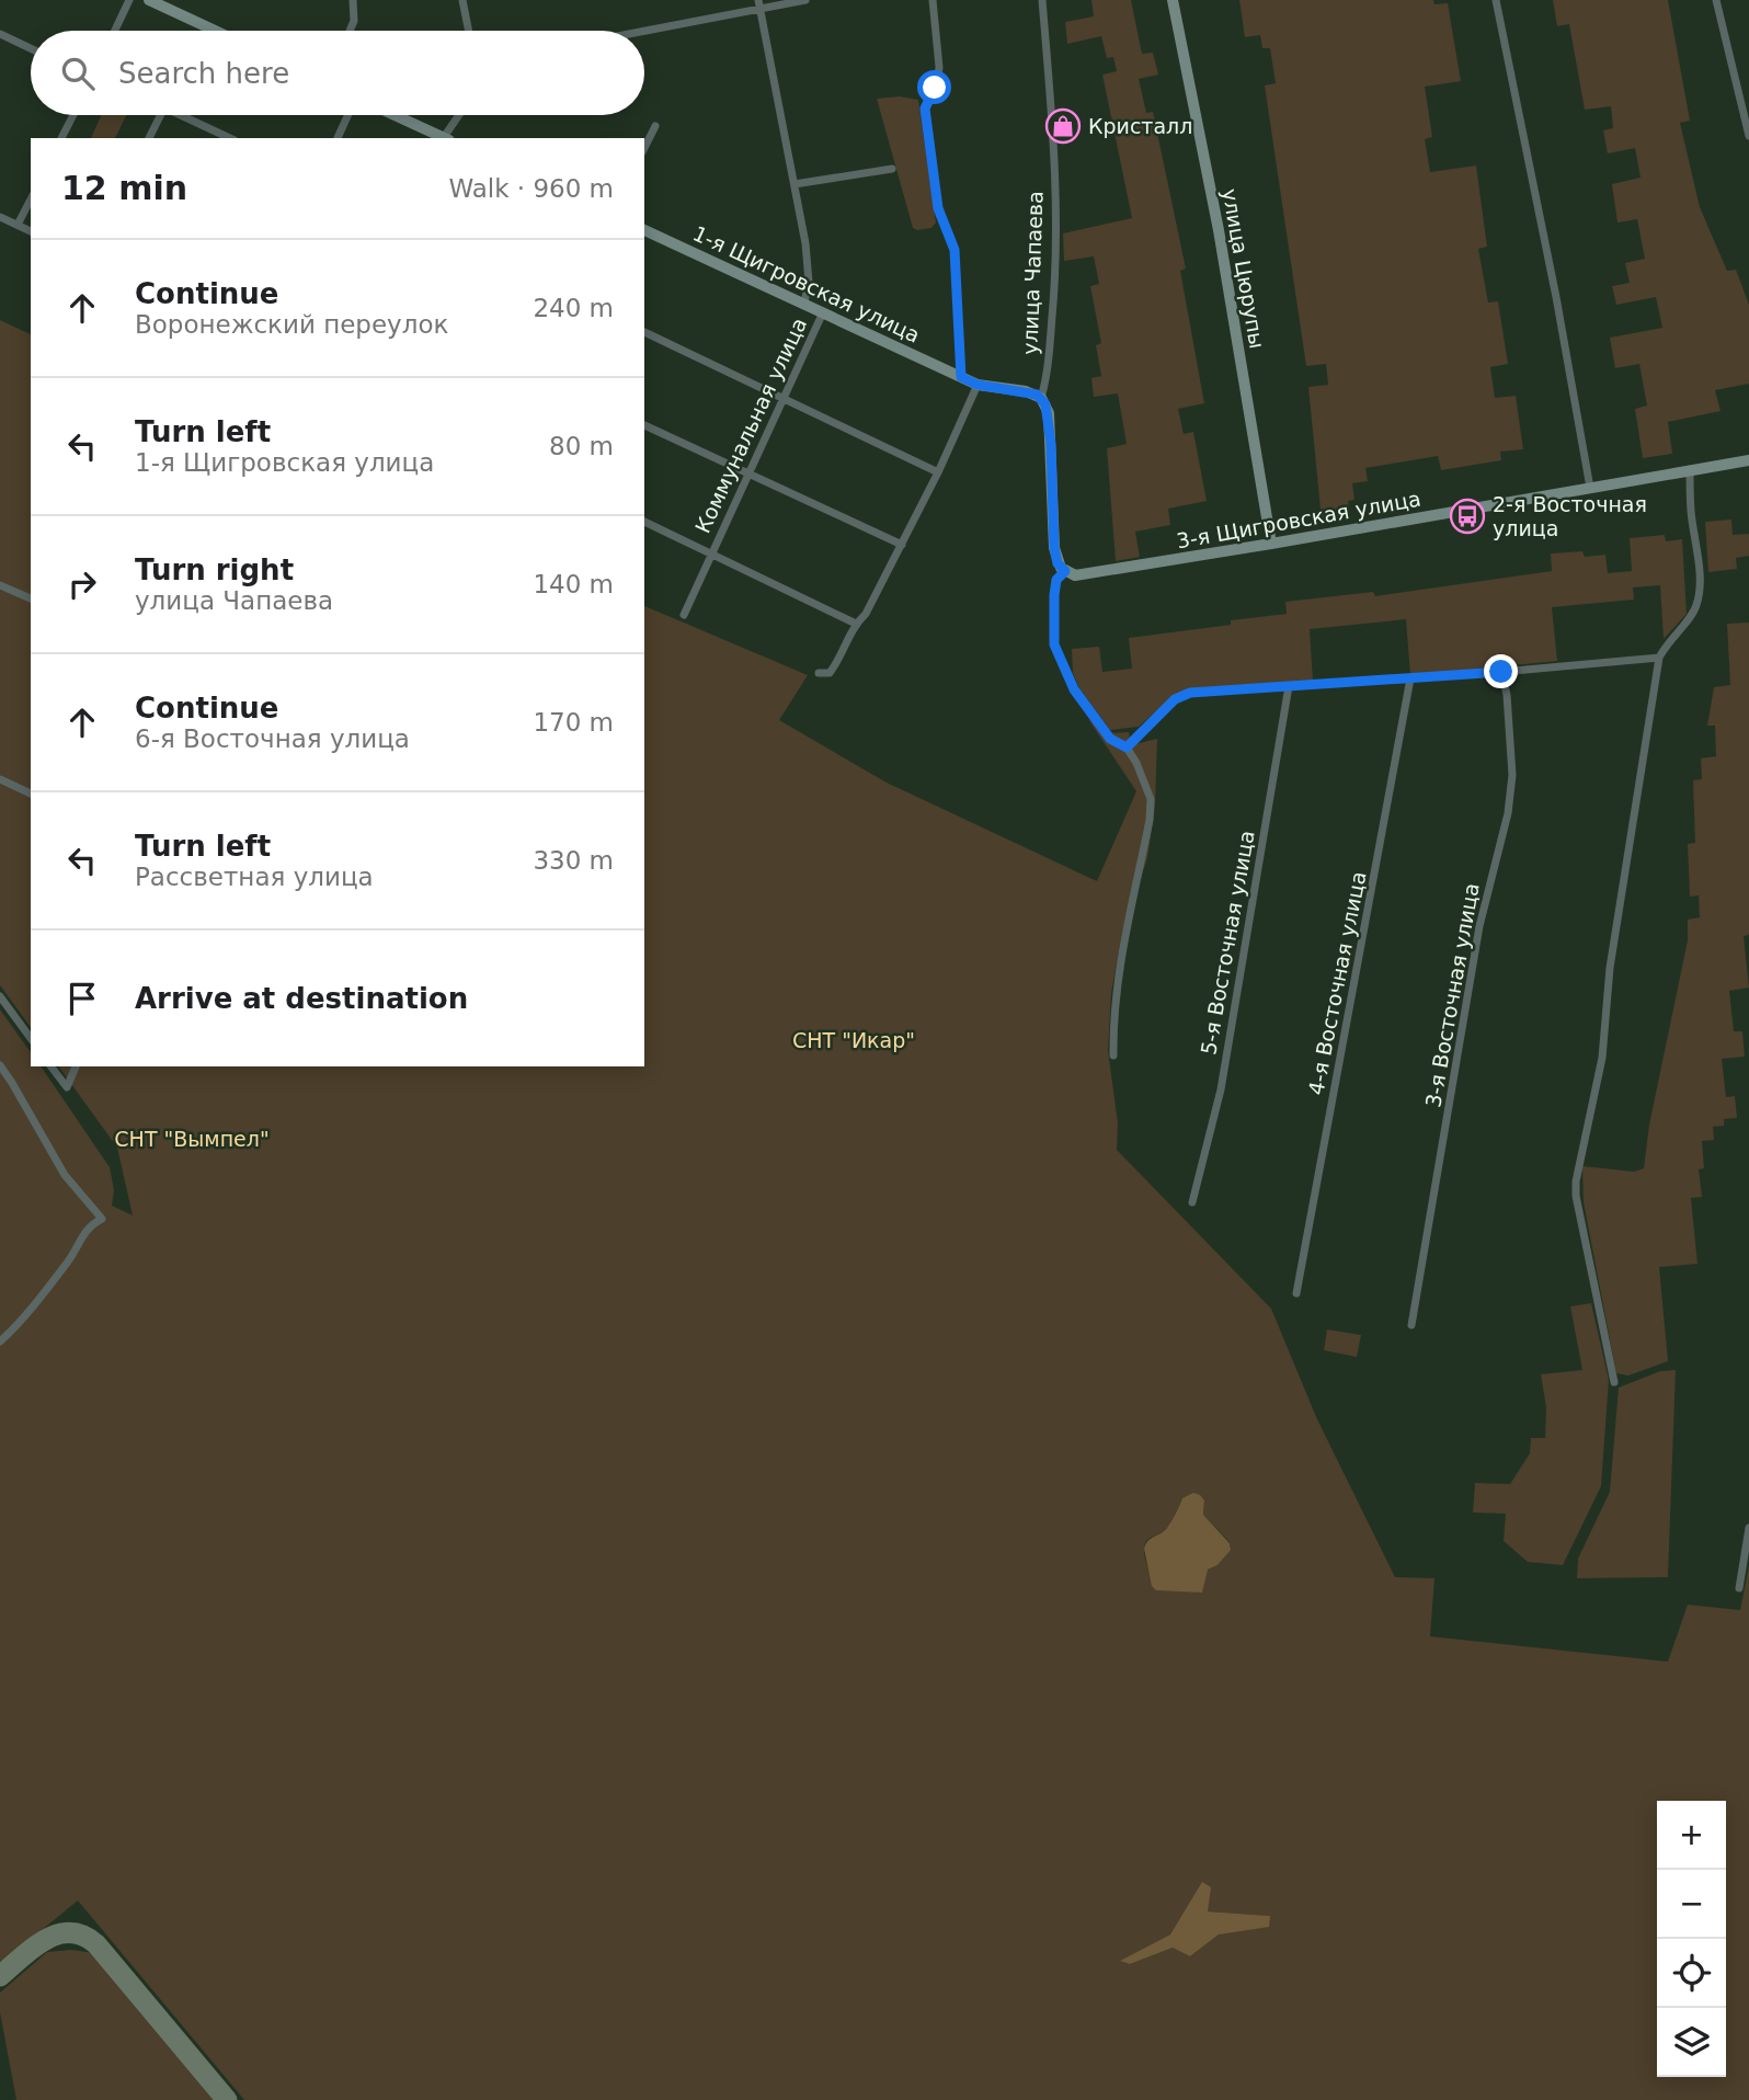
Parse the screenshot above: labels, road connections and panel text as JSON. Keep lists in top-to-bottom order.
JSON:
{
  "streets": {
    "street": [
      "улица Цюрупы",
      "улица Чапаева",
      "1-я Щигровская улица",
      "Коммунальная улица",
      "3-я Щигровская улица",
      "5-я Восточная улица",
      "4-я Восточная улица",
      "3-я Восточная улица"
    ]
  },
  "crossings": [
    ["улица Цюрупы", "3-я Щигровская улица"],
    ["улица Чапаева", "1-я Щигровская улица"],
    ["улица Чапаева", "3-я Щигровская улица"],
    ["1-я Щигровская улица", "Коммунальная улица"]
  ],
  "parks": ["СНТ \"Икар\"", "СНТ \"Вымпел\""],
  "places": {
    "shop": ["Кристалл"],
    "bus stop": ["2-я Восточная улица"]
  },
  "page": {
    "search": "Search here",
    "heading": ["12 min", "Walk · 960 m"],
    "list": [
      ["Continue", "Воронежский переулок", "240 m"],
      ["Turn left", "1-я Щигровская улица", "80 m"],
      ["Turn right", "улица Чапаева", "140 m"],
      ["Continue", "6-я Восточная улица", "170 m"],
      ["Turn left", "Рассветная улица", "330 m"],
      "Arrive at destination"
    ],
    "map_buttons": ["+", "−"]
  }
}
